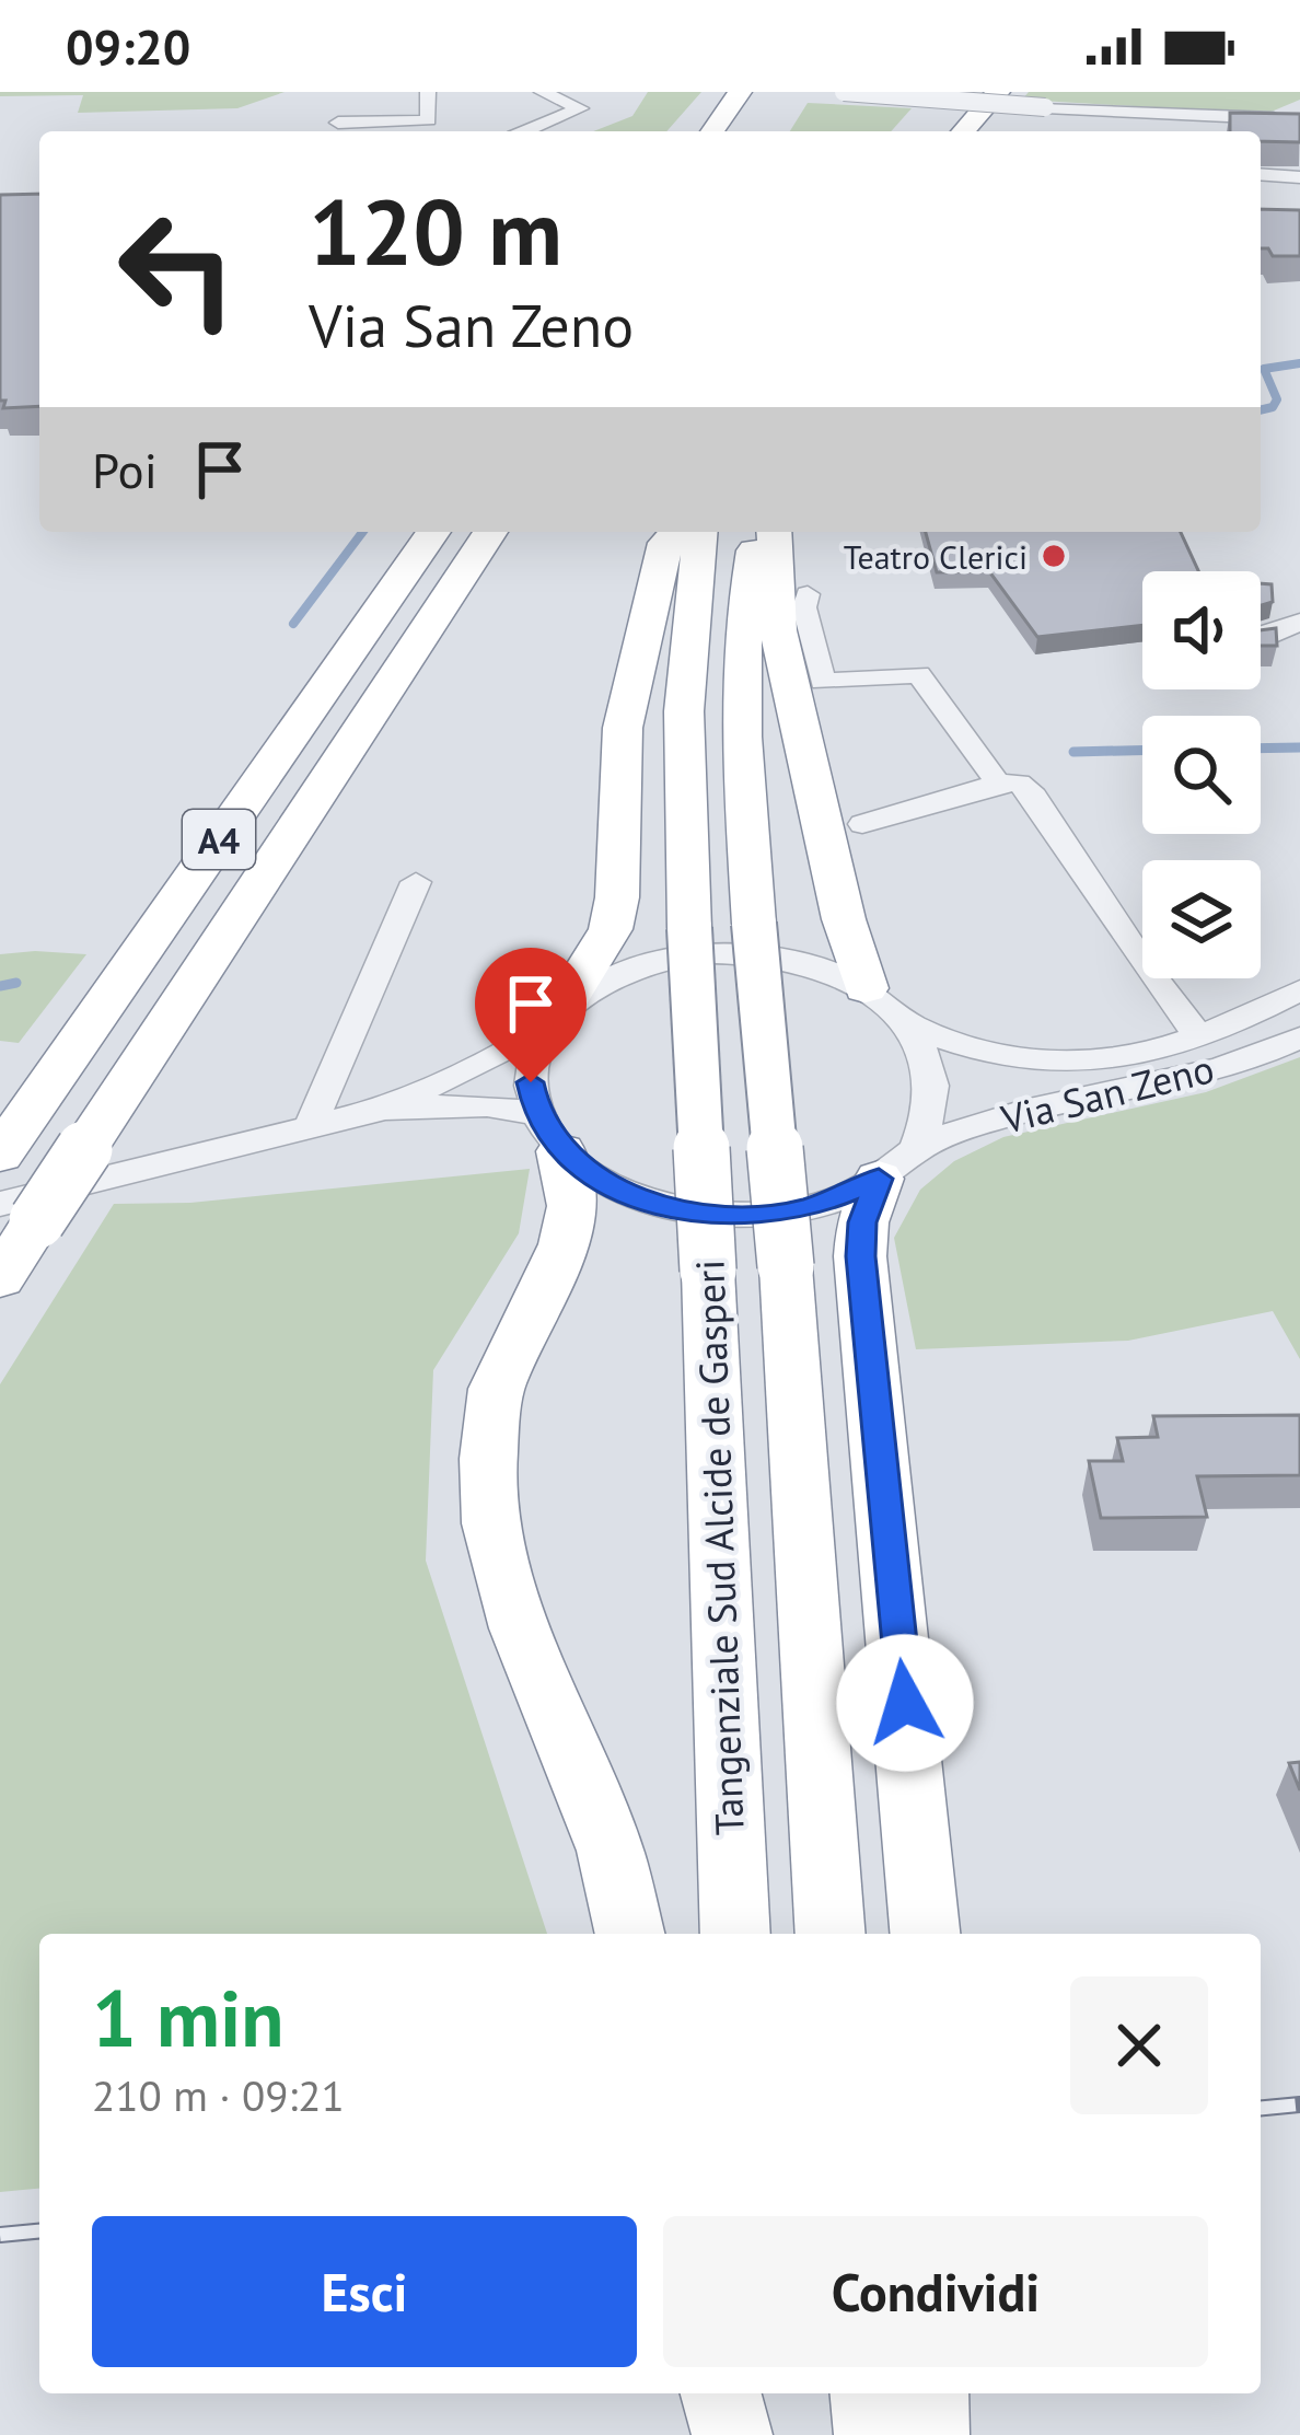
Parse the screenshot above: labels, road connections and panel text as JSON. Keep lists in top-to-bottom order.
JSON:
{
  "streets": {
    "highway": ["A4", "Tangenziale Sud Alcide de Gasperi"],
    "street": ["Via San Zeno"]
  },
  "crossings": [
    ["A4", "Via San Zeno"]
  ],
  "places": ["Teatro Clerici"],
  "page": {
    "status": "09:20",
    "turn": ["120 m", "Via San Zeno"],
    "then": "Poi",
    "heading": ["1 min", "210 m · 09:21"],
    "buttons": ["Esci", "Condividi"]
  }
}
